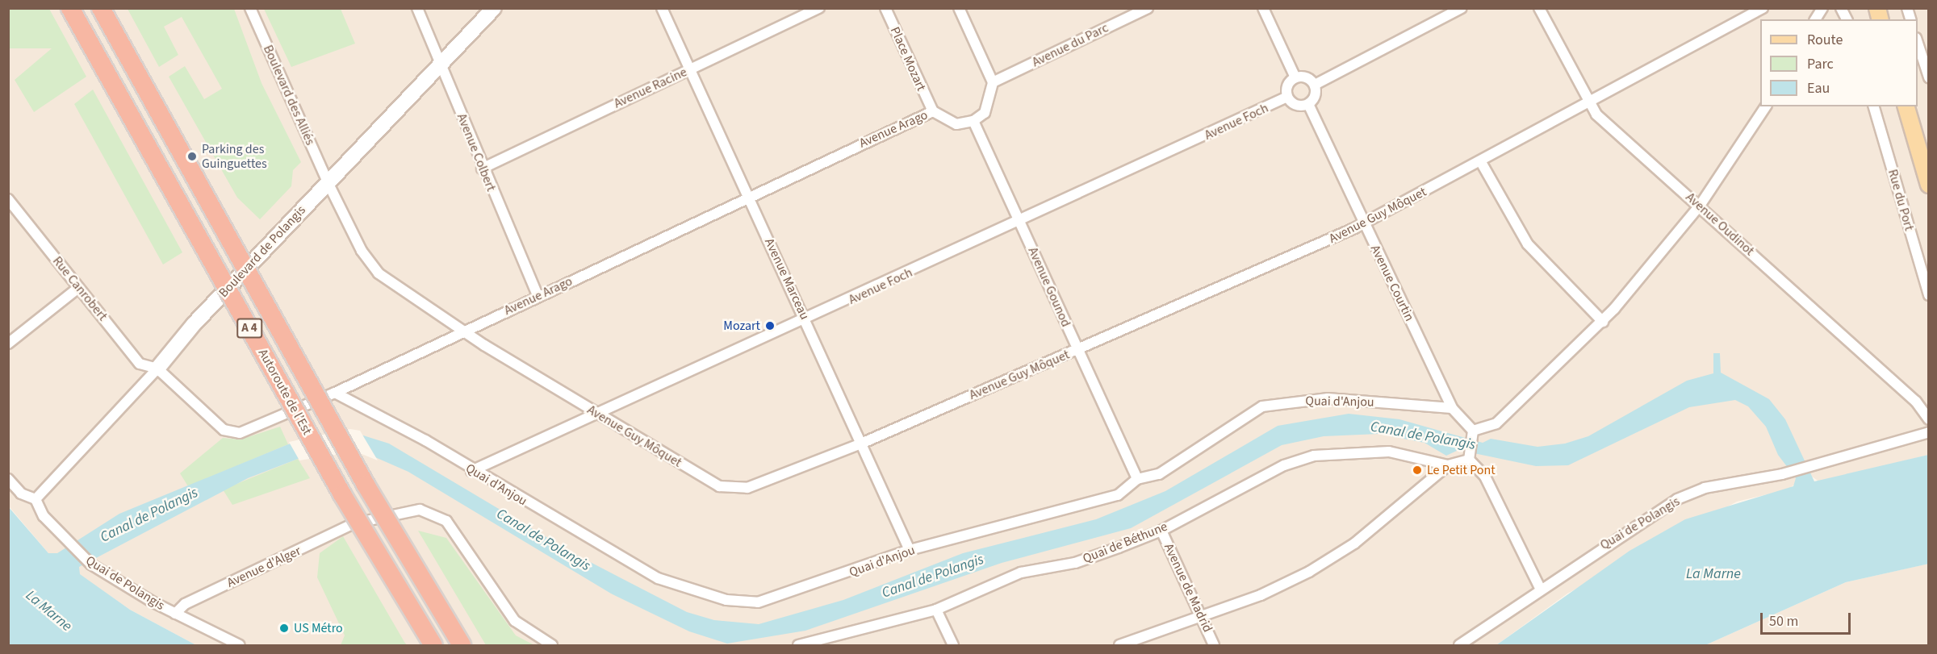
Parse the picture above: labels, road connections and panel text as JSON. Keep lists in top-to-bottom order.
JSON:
{
  "streets": {
    "highway": ["A 4", "Autoroute de l’Est"],
    "street": [
      "Avenue du Parc",
      "Place Mozart",
      "Avenue Racine",
      "Boulevard des Alliés",
      "Avenue Foch",
      "Avenue Arago",
      "Avenue Colbert",
      "Rue du Port",
      "Avenue Guy Môquet",
      "Avenue Oudinot",
      "Boulevard de Polangis",
      "Avenue Marceau",
      "Avenue Courtin",
      "Avenue Gounod",
      "Rue Canrobert",
      "Quai d'Anjou",
      "Quai de Polangis",
      "Quai de Béthune",
      "Avenue d'Alger",
      "Avenue de Madrid"
    ]
  },
  "crossings": [
    ["Place Mozart", "Avenue Arago"],
    ["Avenue Racine", "Avenue Colbert"],
    ["Avenue Racine", "Avenue Marceau"],
    ["Boulevard des Alliés", "Avenue Guy Môquet"],
    ["Boulevard des Alliés", "Boulevard de Polangis"],
    ["Avenue Foch", "Avenue Guy Môquet"],
    ["Avenue Foch", "Avenue Marceau"],
    ["Avenue Foch", "Avenue Courtin"],
    ["Avenue Foch", "Avenue Gounod"],
    ["Avenue Foch", "Quai d'Anjou"],
    ["Avenue Arago", "Avenue Colbert"],
    ["Avenue Arago", "Avenue Guy Môquet"],
    ["Avenue Arago", "Boulevard de Polangis"],
    ["Avenue Arago", "Avenue Marceau"],
    ["Avenue Arago", "Rue Canrobert"],
    ["Avenue Arago", "Quai d'Anjou"],
    ["Avenue Colbert", "Boulevard de Polangis"],
    ["Avenue Guy Môquet", "Avenue Oudinot"],
    ["Avenue Guy Môquet", "Boulevard de Polangis"],
    ["Avenue Guy Môquet", "Avenue Marceau"],
    ["Avenue Guy Môquet", "Avenue Courtin"],
    ["Avenue Guy Môquet", "Avenue Gounod"],
    ["Boulevard de Polangis", "Rue Canrobert"],
    ["Boulevard de Polangis", "Quai de Polangis"],
    ["Avenue Marceau", "Quai d'Anjou"],
    ["Avenue Courtin", "Quai d'Anjou"],
    ["Avenue Gounod", "Quai d'Anjou"],
    ["Quai de Polangis", "Avenue d'Alger"],
    ["Quai de Béthune", "Avenue de Madrid"]
  ],
  "water": ["Canal de Polangis", "La Marne"],
  "places": [
    "Parking des Guinguettes",
    "Mozart",
    "Le Petit Pont",
    "US Métro"
  ],
  "legend": ["Route", "Parc", "Eau"],
  "scale_bar": "50 m"
}
